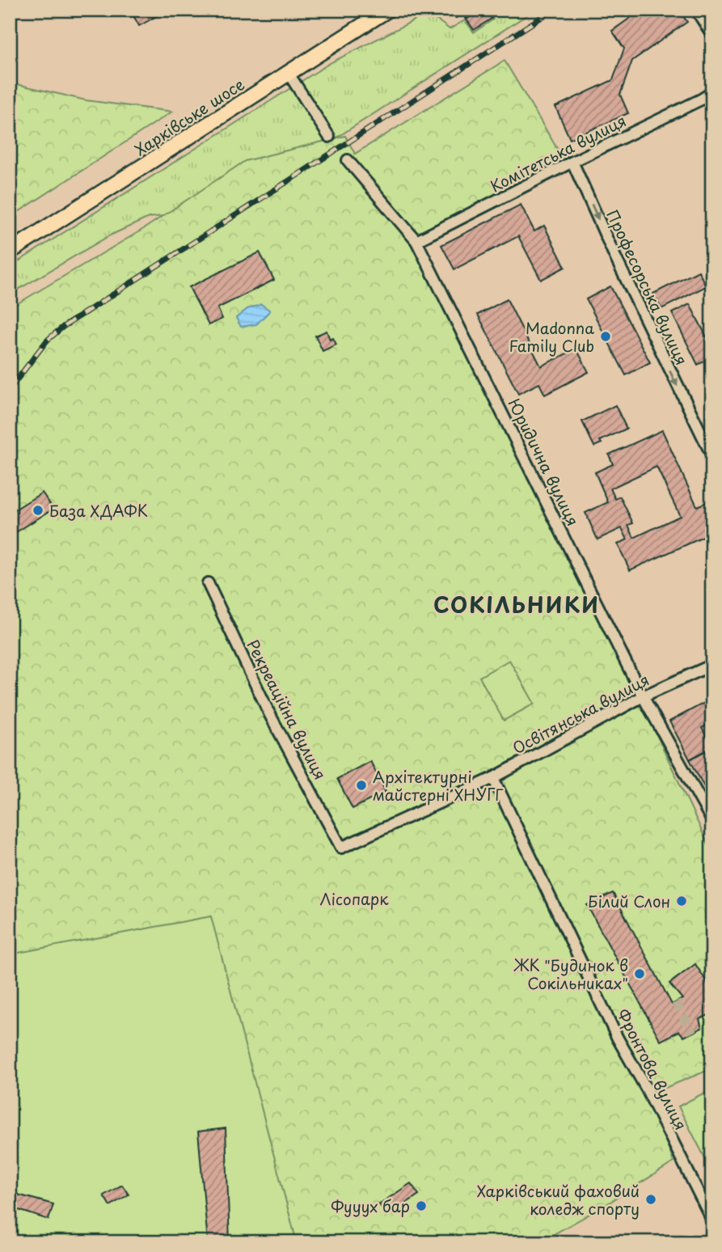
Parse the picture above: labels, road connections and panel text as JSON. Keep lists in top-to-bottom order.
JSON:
{
  "streets": {
    "main road": ["Харківське шосе"],
    "street": [
      "Комітетська вулиця",
      "Професорська вулиця",
      "Юридична вулиця",
      "Рекреаційна вулиця",
      "Освітянська вулиця",
      "Фронтова вулиця"
    ]
  },
  "crossings": [
    ["Комітетська вулиця", "Професорська вулиця"],
    ["Комітетська вулиця", "Юридична вулиця"],
    ["Юридична вулиця", "Освітянська вулиця"],
    ["Рекреаційна вулиця", "Освітянська вулиця"],
    ["Освітянська вулиця", "Фронтова вулиця"]
  ],
  "one_way": ["Професорська вулиця"],
  "districts": ["СОКІЛЬНИКИ"],
  "parks": ["Лісопарк"],
  "places": [
    "Madonna Family Club",
    "База ХДАФК",
    "Архітектурні майстерні ХНУГГ",
    "Білий Слон",
    "ЖК \"Будинок в Сокільниках\"",
    "Харківський фаховий коледж спорту",
    "Фууух бар"
  ]
}
